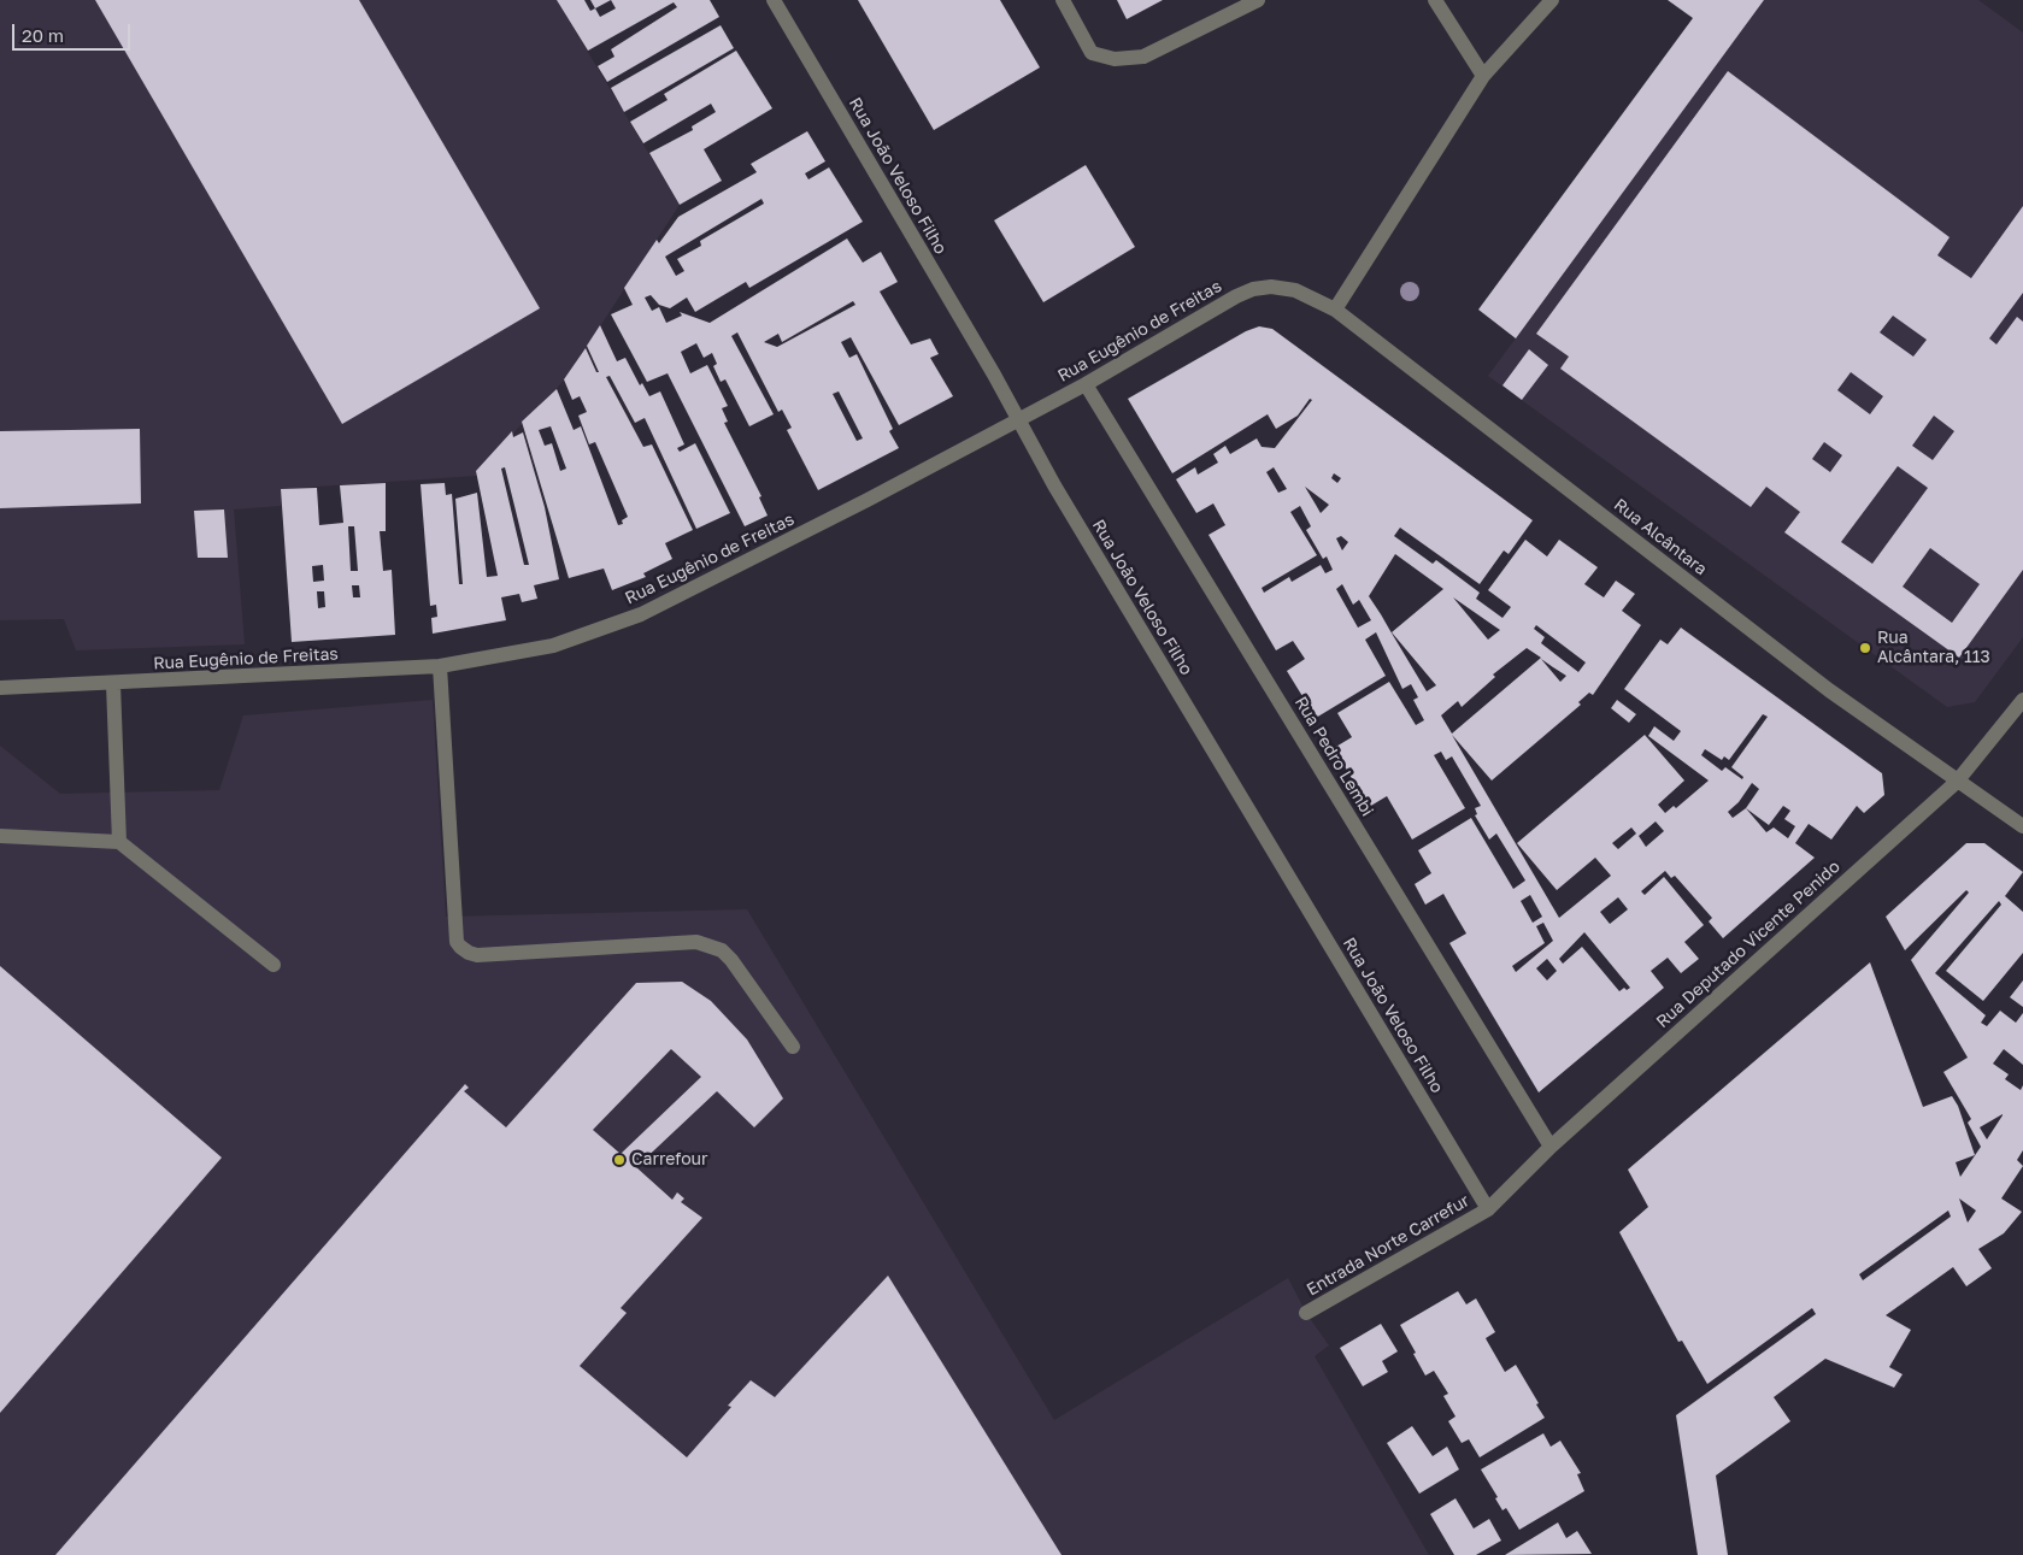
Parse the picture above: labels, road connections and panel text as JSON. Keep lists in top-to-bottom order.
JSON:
{
  "streets": {
    "street": [
      "Rua João Veloso Filho",
      "Rua Eugênio de Freitas",
      "Rua Alcântara",
      "Rua Pedro Lembi",
      "Rua Deputado Vicente Penido",
      "Entrada Norte Carrefur"
    ]
  },
  "crossings": [
    ["Rua João Veloso Filho", "Rua Eugênio de Freitas"],
    ["Rua João Veloso Filho", "Rua Deputado Vicente Penido"],
    ["Rua João Veloso Filho", "Entrada Norte Carrefur"],
    ["Rua Eugênio de Freitas", "Rua Alcântara"],
    ["Rua Eugênio de Freitas", "Rua Pedro Lembi"],
    ["Rua Alcântara", "Rua Deputado Vicente Penido"],
    ["Rua Pedro Lembi", "Rua Deputado Vicente Penido"],
    ["Rua Deputado Vicente Penido", "Entrada Norte Carrefur"]
  ],
  "places": ["Rua Alcântara, 113", "Carrefour"],
  "scale_bar": "20 m"
}
